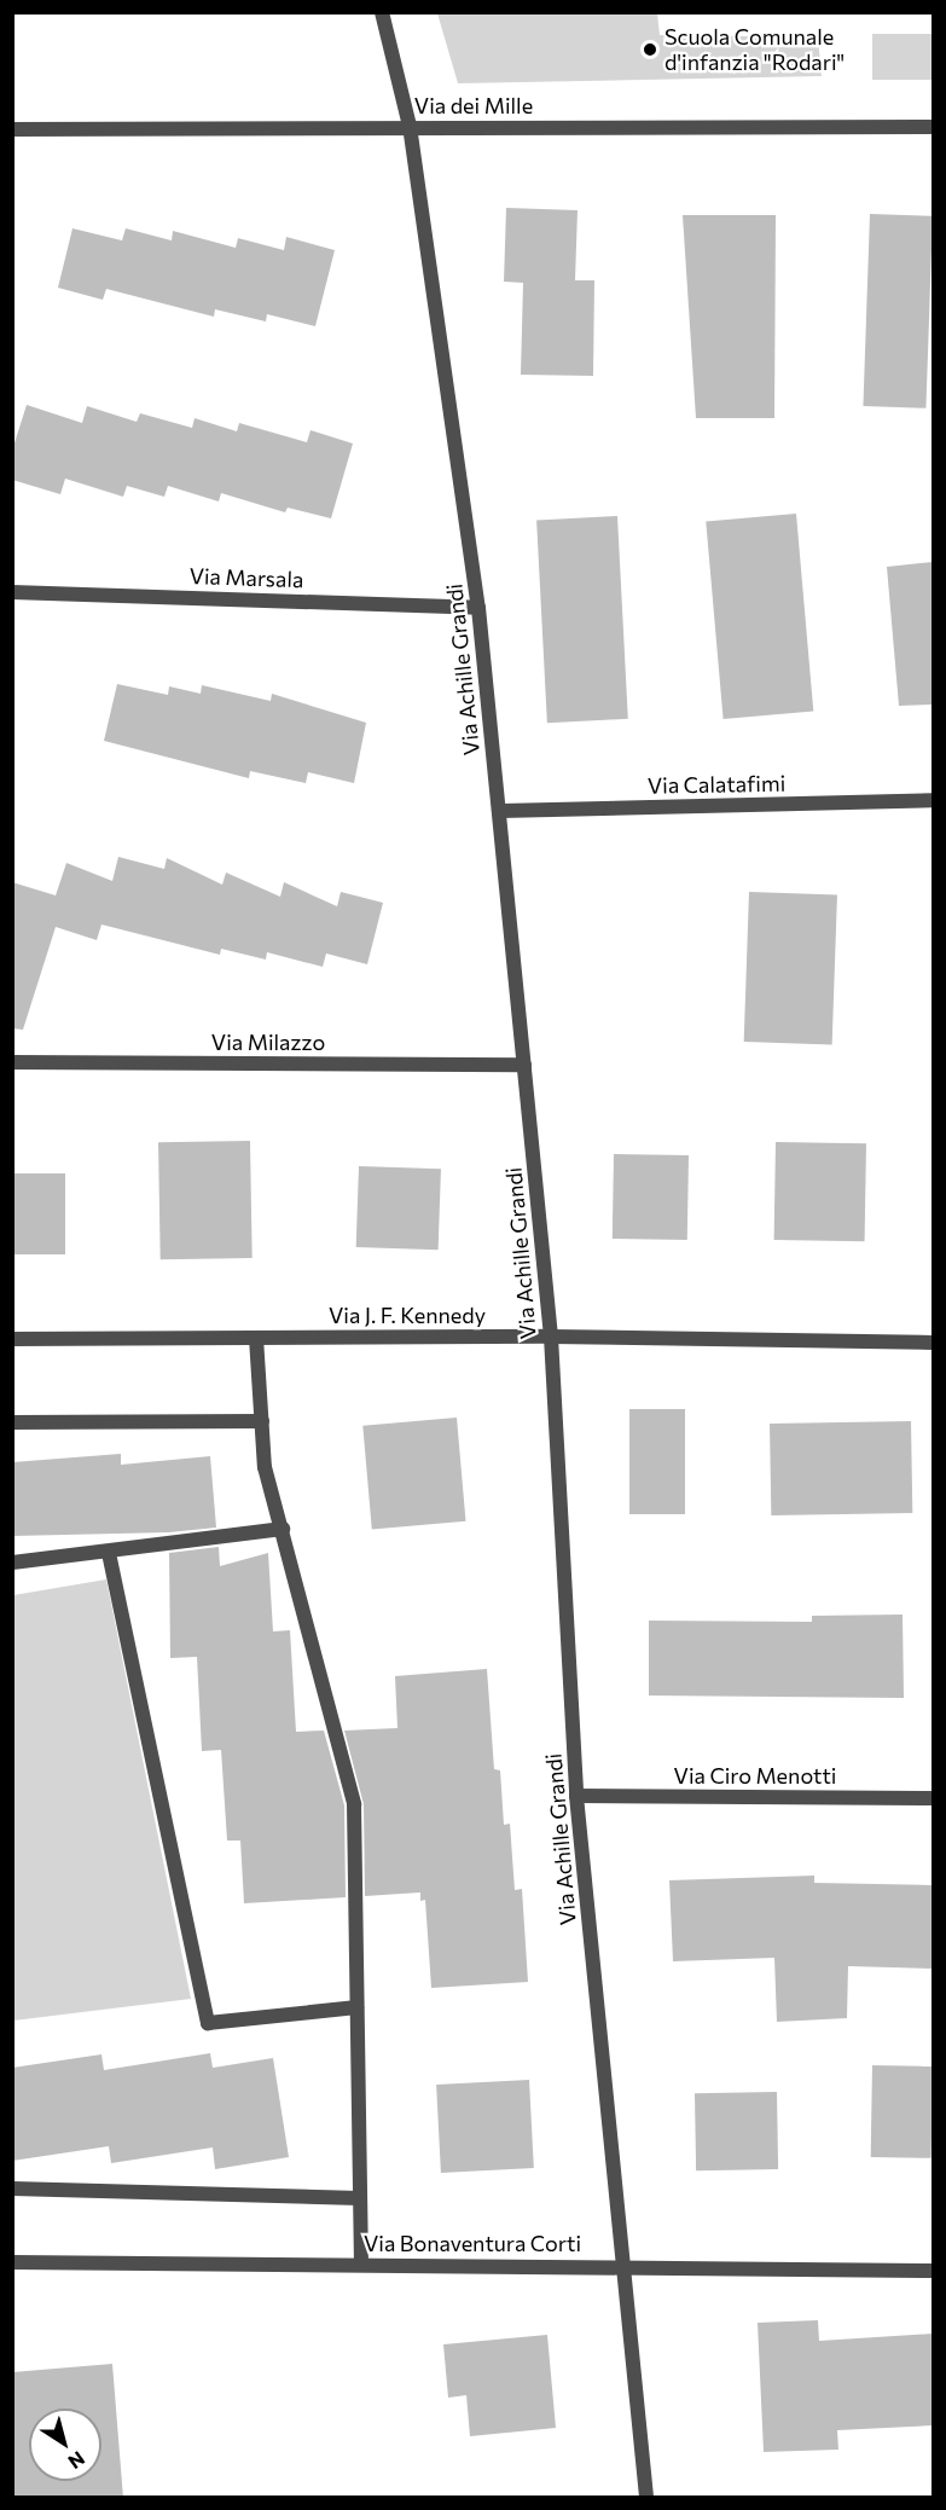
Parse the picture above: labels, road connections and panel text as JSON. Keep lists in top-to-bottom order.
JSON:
{
  "streets": {
    "street": [
      "Via dei Mille",
      "Via Marsala",
      "Via Achille Grandi",
      "Via Calatafimi",
      "Via Milazzo",
      "Via J. F. Kennedy",
      "Via Ciro Menotti",
      "Via Bonaventura Corti"
    ]
  },
  "crossings": [
    ["Via dei Mille", "Via Achille Grandi"],
    ["Via Marsala", "Via Achille Grandi"],
    ["Via Achille Grandi", "Via Calatafimi"],
    ["Via Achille Grandi", "Via Milazzo"],
    ["Via Achille Grandi", "Via J. F. Kennedy"],
    ["Via Achille Grandi", "Via Ciro Menotti"],
    ["Via Achille Grandi", "Via Bonaventura Corti"]
  ],
  "places": ["Scuola Comunale d'infanzia \"Rodari\""],
  "north": "bottom right"
}
